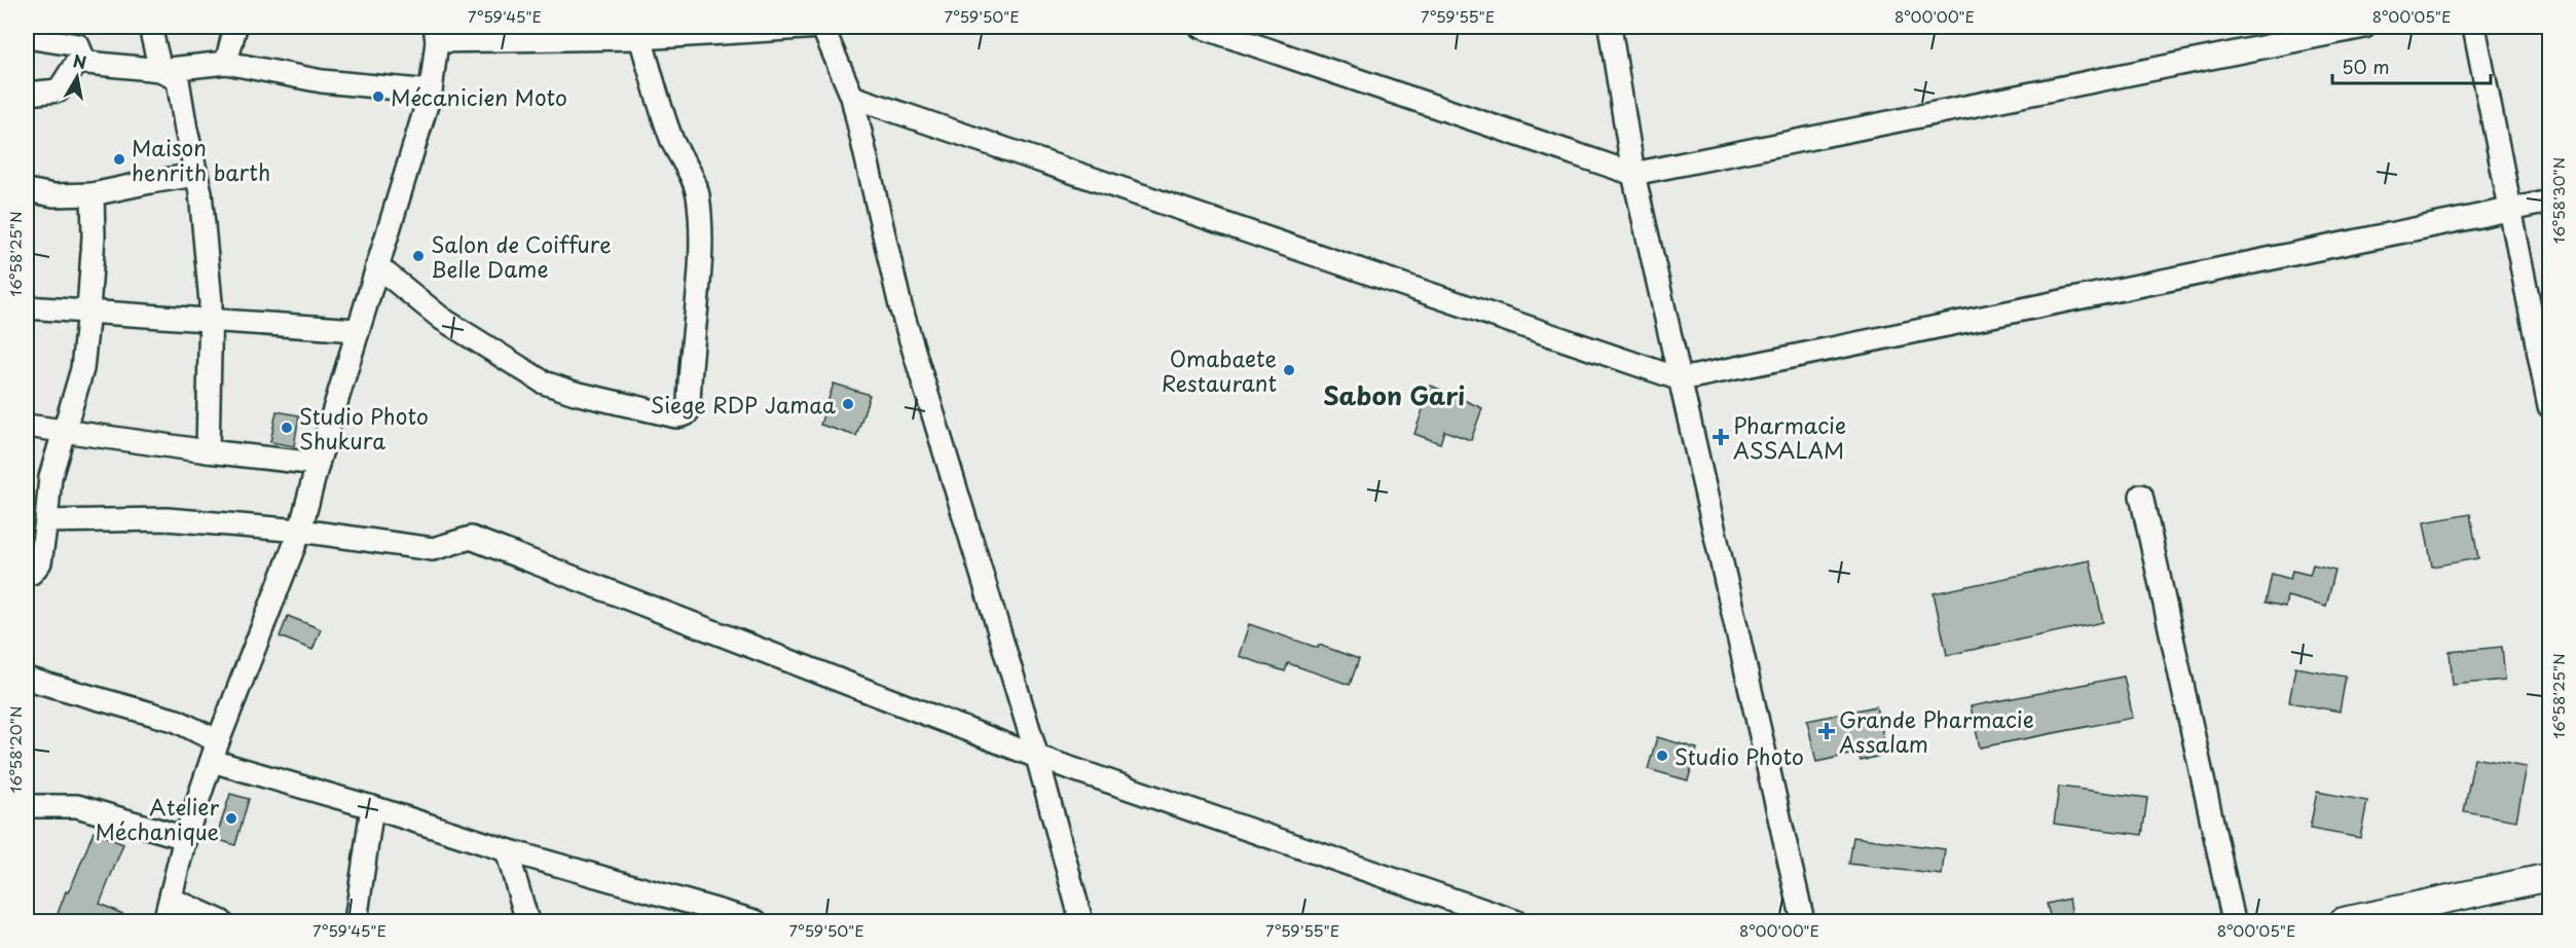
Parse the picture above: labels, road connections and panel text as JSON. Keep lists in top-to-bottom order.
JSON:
{
  "districts": ["Sabon Gari"],
  "places": {
    "other": [
      "Mécanicien Moto",
      "Maison henrith barth",
      "Salon de Coiffure Belle Dame",
      "Omabaete Restaurant",
      "Siege RDP Jamaa",
      "Studio Photo Shukura",
      "Studio Photo",
      "Atelier Méchanique"
    ],
    "health": ["Pharmacie ASSALAM", "Grande Pharmacie Assalam"]
  },
  "scale_bar": "50 m",
  "north": "top",
  "coordinates": [
    "7°59'45\"E",
    "7°59'50\"E",
    "7°59'55\"E",
    "8°00'00\"E",
    "8°00'05\"E",
    "16°58'30\"N",
    "16°58'25\"N",
    "16°58'20\"N"
  ]
}
